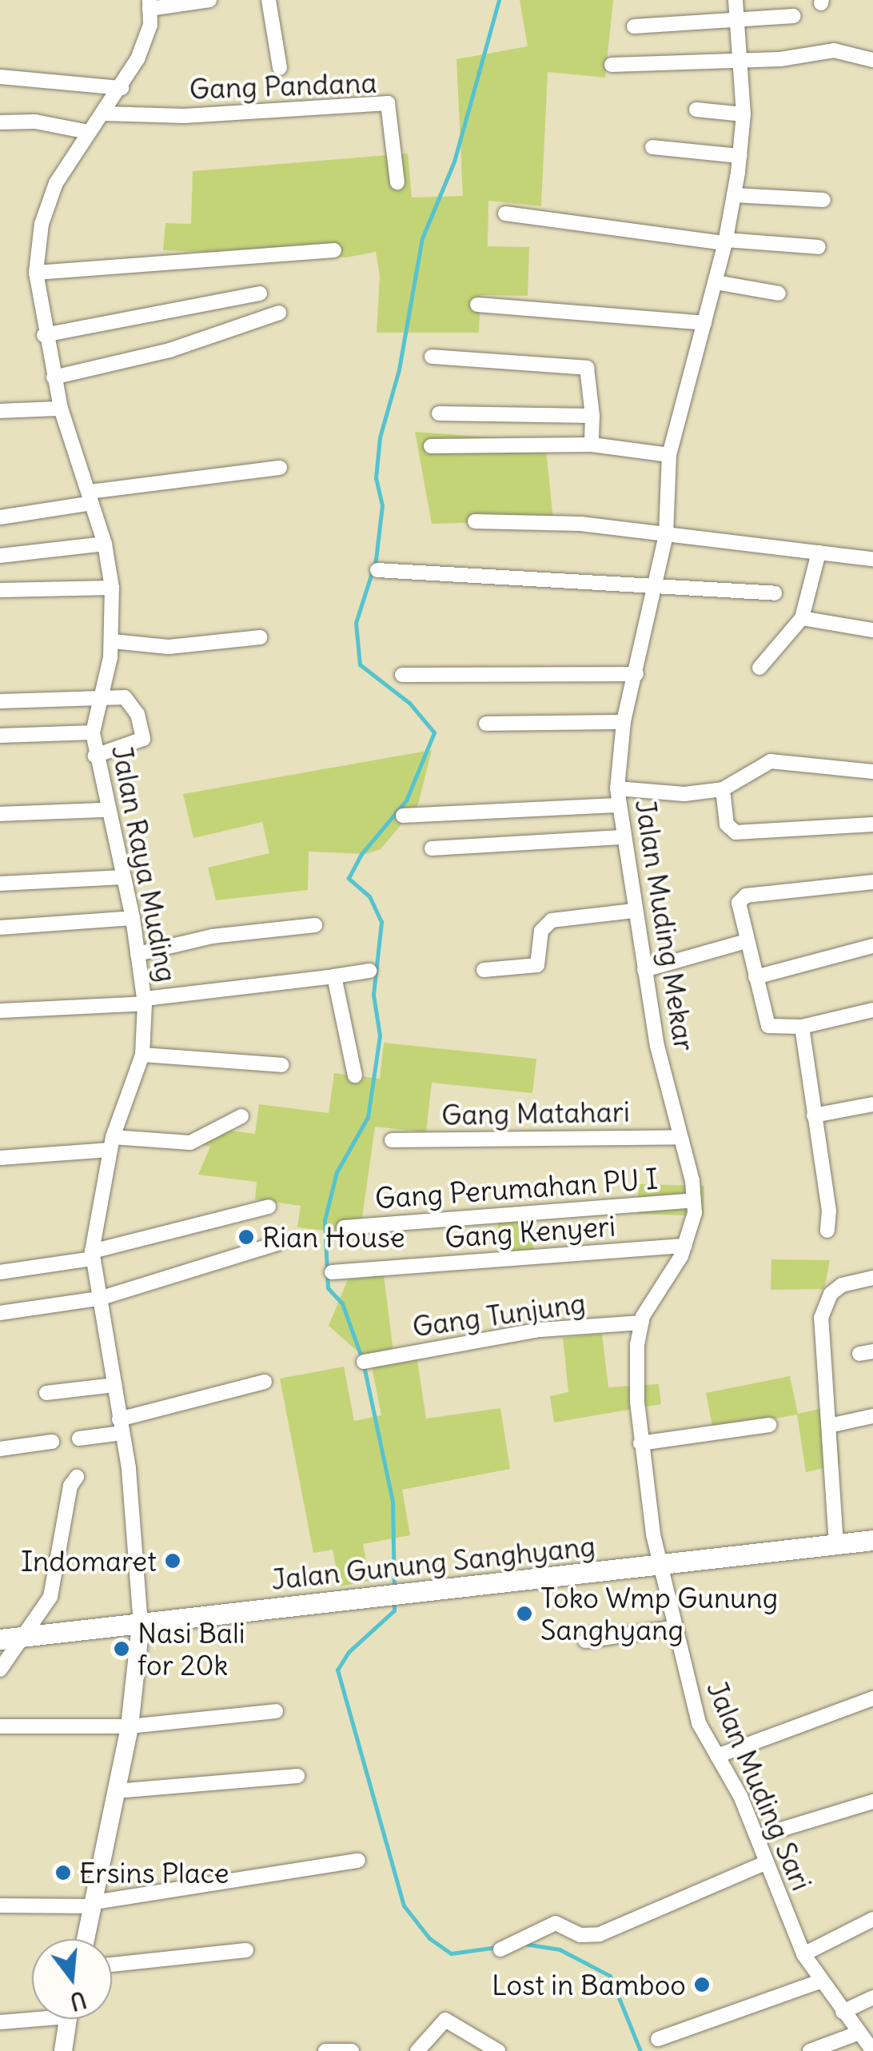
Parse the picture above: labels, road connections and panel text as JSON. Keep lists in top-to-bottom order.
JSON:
{
  "streets": {
    "main road": ["Jalan Gunung Sanghyang"],
    "street": [
      "Gang Pandana",
      "Jalan Raya Muding",
      "Jalan Muding Mekar",
      "Gang Matahari",
      "Gang Perumahan PU I",
      "Gang Kenyeri",
      "Gang Tunjung",
      "Jalan Muding Sari"
    ]
  },
  "crossings": [
    ["Gang Pandana", "Jalan Raya Muding"],
    ["Jalan Raya Muding", "Jalan Gunung Sanghyang"],
    ["Jalan Muding Mekar", "Gang Matahari"],
    ["Jalan Muding Mekar", "Gang Perumahan PU I"],
    ["Jalan Muding Mekar", "Gang Kenyeri"],
    ["Jalan Muding Mekar", "Gang Tunjung"],
    ["Jalan Muding Mekar", "Jalan Gunung Sanghyang"],
    ["Jalan Muding Mekar", "Jalan Muding Sari"],
    ["Jalan Gunung Sanghyang", "Jalan Muding Sari"]
  ],
  "places": [
    "Rian House",
    "Indomaret",
    "Toko Wmp Gunung Sanghyang",
    "Nasi Bali for 20k",
    "Ersins Place",
    "Lost in Bamboo"
  ],
  "north": "bottom"
}
